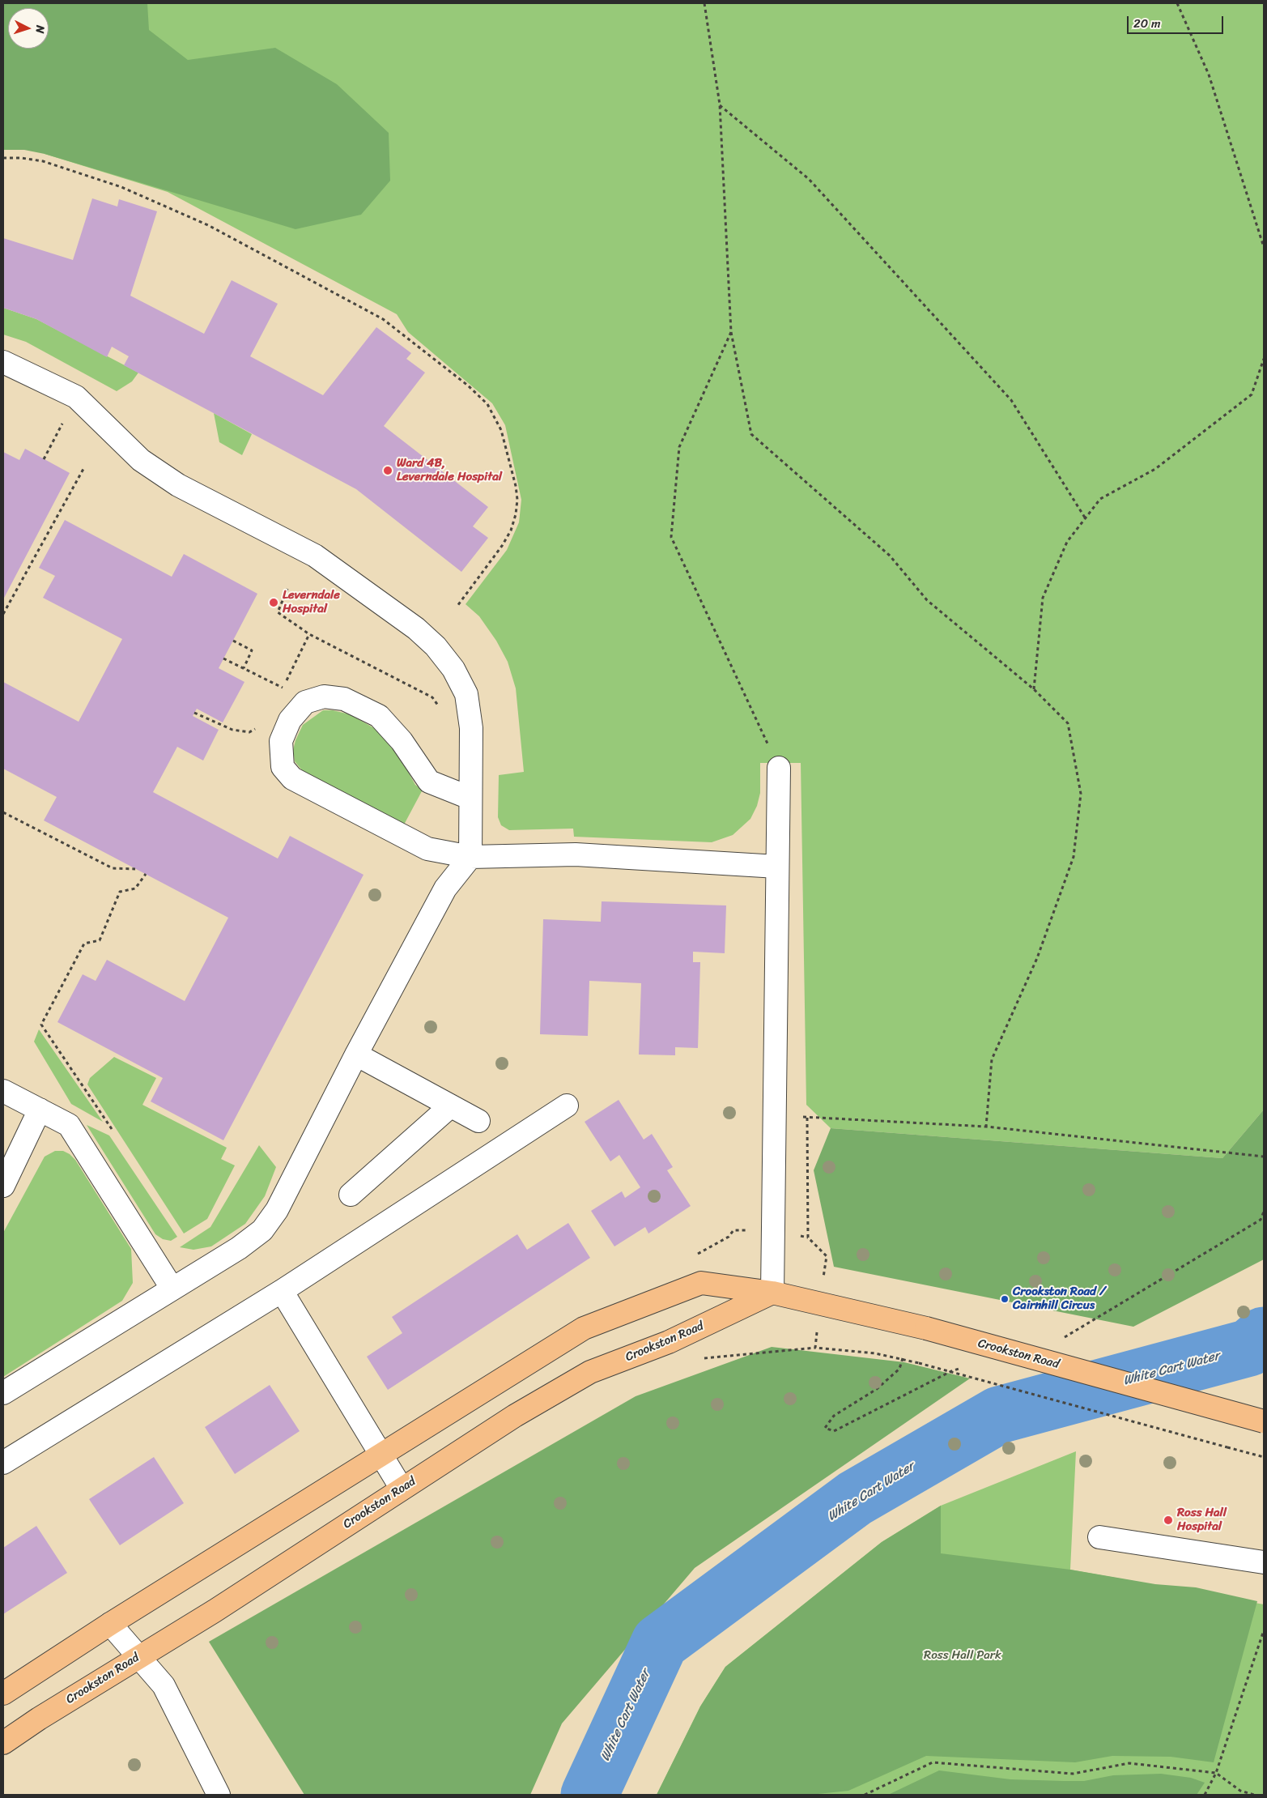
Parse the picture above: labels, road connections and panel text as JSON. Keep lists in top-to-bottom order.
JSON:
{
  "streets": {
    "main road": ["Crookston Road"]
  },
  "water": ["White Cart Water"],
  "parks": ["Ross Hall Park"],
  "places": [
    "Ward 4B, Leverndale Hospital",
    "Leverndale Hospital",
    "Crookston Road / Cairnhill Circus",
    "Ross Hall Hospital"
  ],
  "scale_bar": "20 m",
  "north": "right"
}
